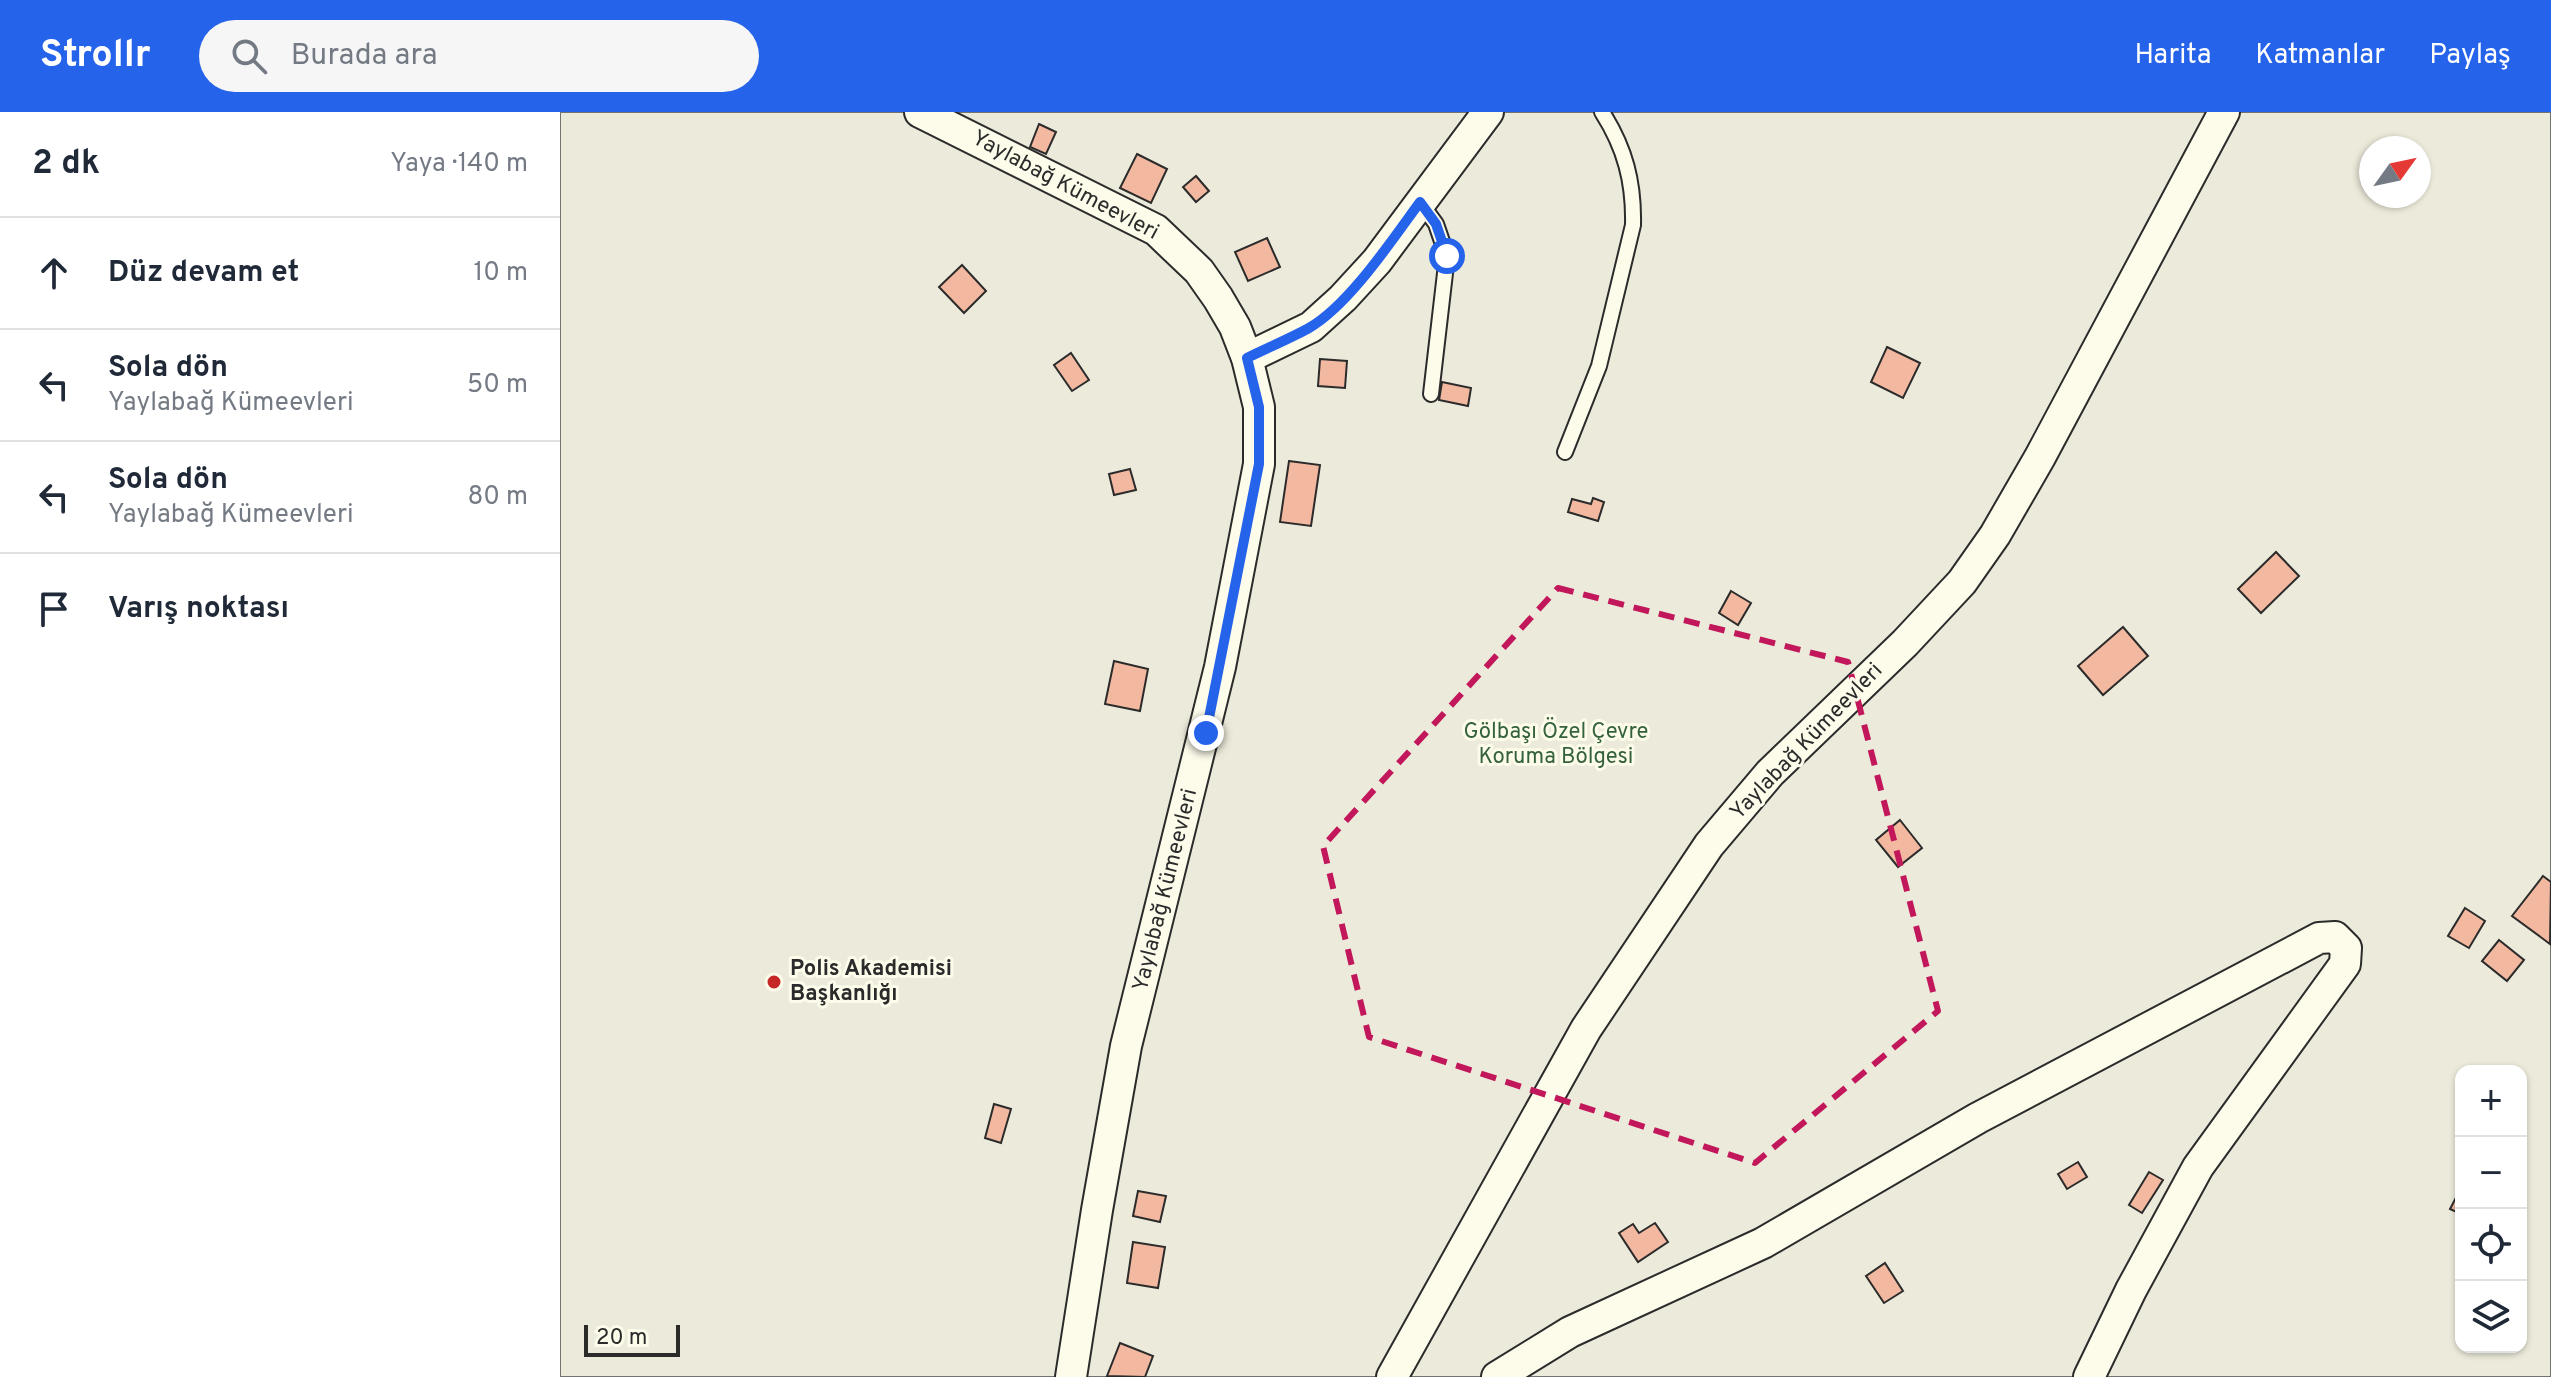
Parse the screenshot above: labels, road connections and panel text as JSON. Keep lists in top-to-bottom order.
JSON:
{
  "streets": {
    "street": ["Yaylabağ Kümeevleri"]
  },
  "parks": ["Gölbaşı Özel Çevre Koruma Bölgesi"],
  "places": ["Polis Akademisi Başkanlığı"],
  "scale_bar": "20 m",
  "north": "top right",
  "page": {
    "header": "Strollr",
    "search": "Burada ara",
    "nav": ["Harita", "Katmanlar", "Paylaş"],
    "heading": ["2 dk", "Yaya · 140 m"],
    "list": [
      ["Düz devam et", "10 m"],
      ["Sola dön", "Yaylabağ Kümeevleri", "50 m"],
      ["Sola dön", "Yaylabağ Kümeevleri", "80 m"],
      "Varış noktası"
    ],
    "map_buttons": ["+", "−"],
    "scale": "20 m"
  }
}
